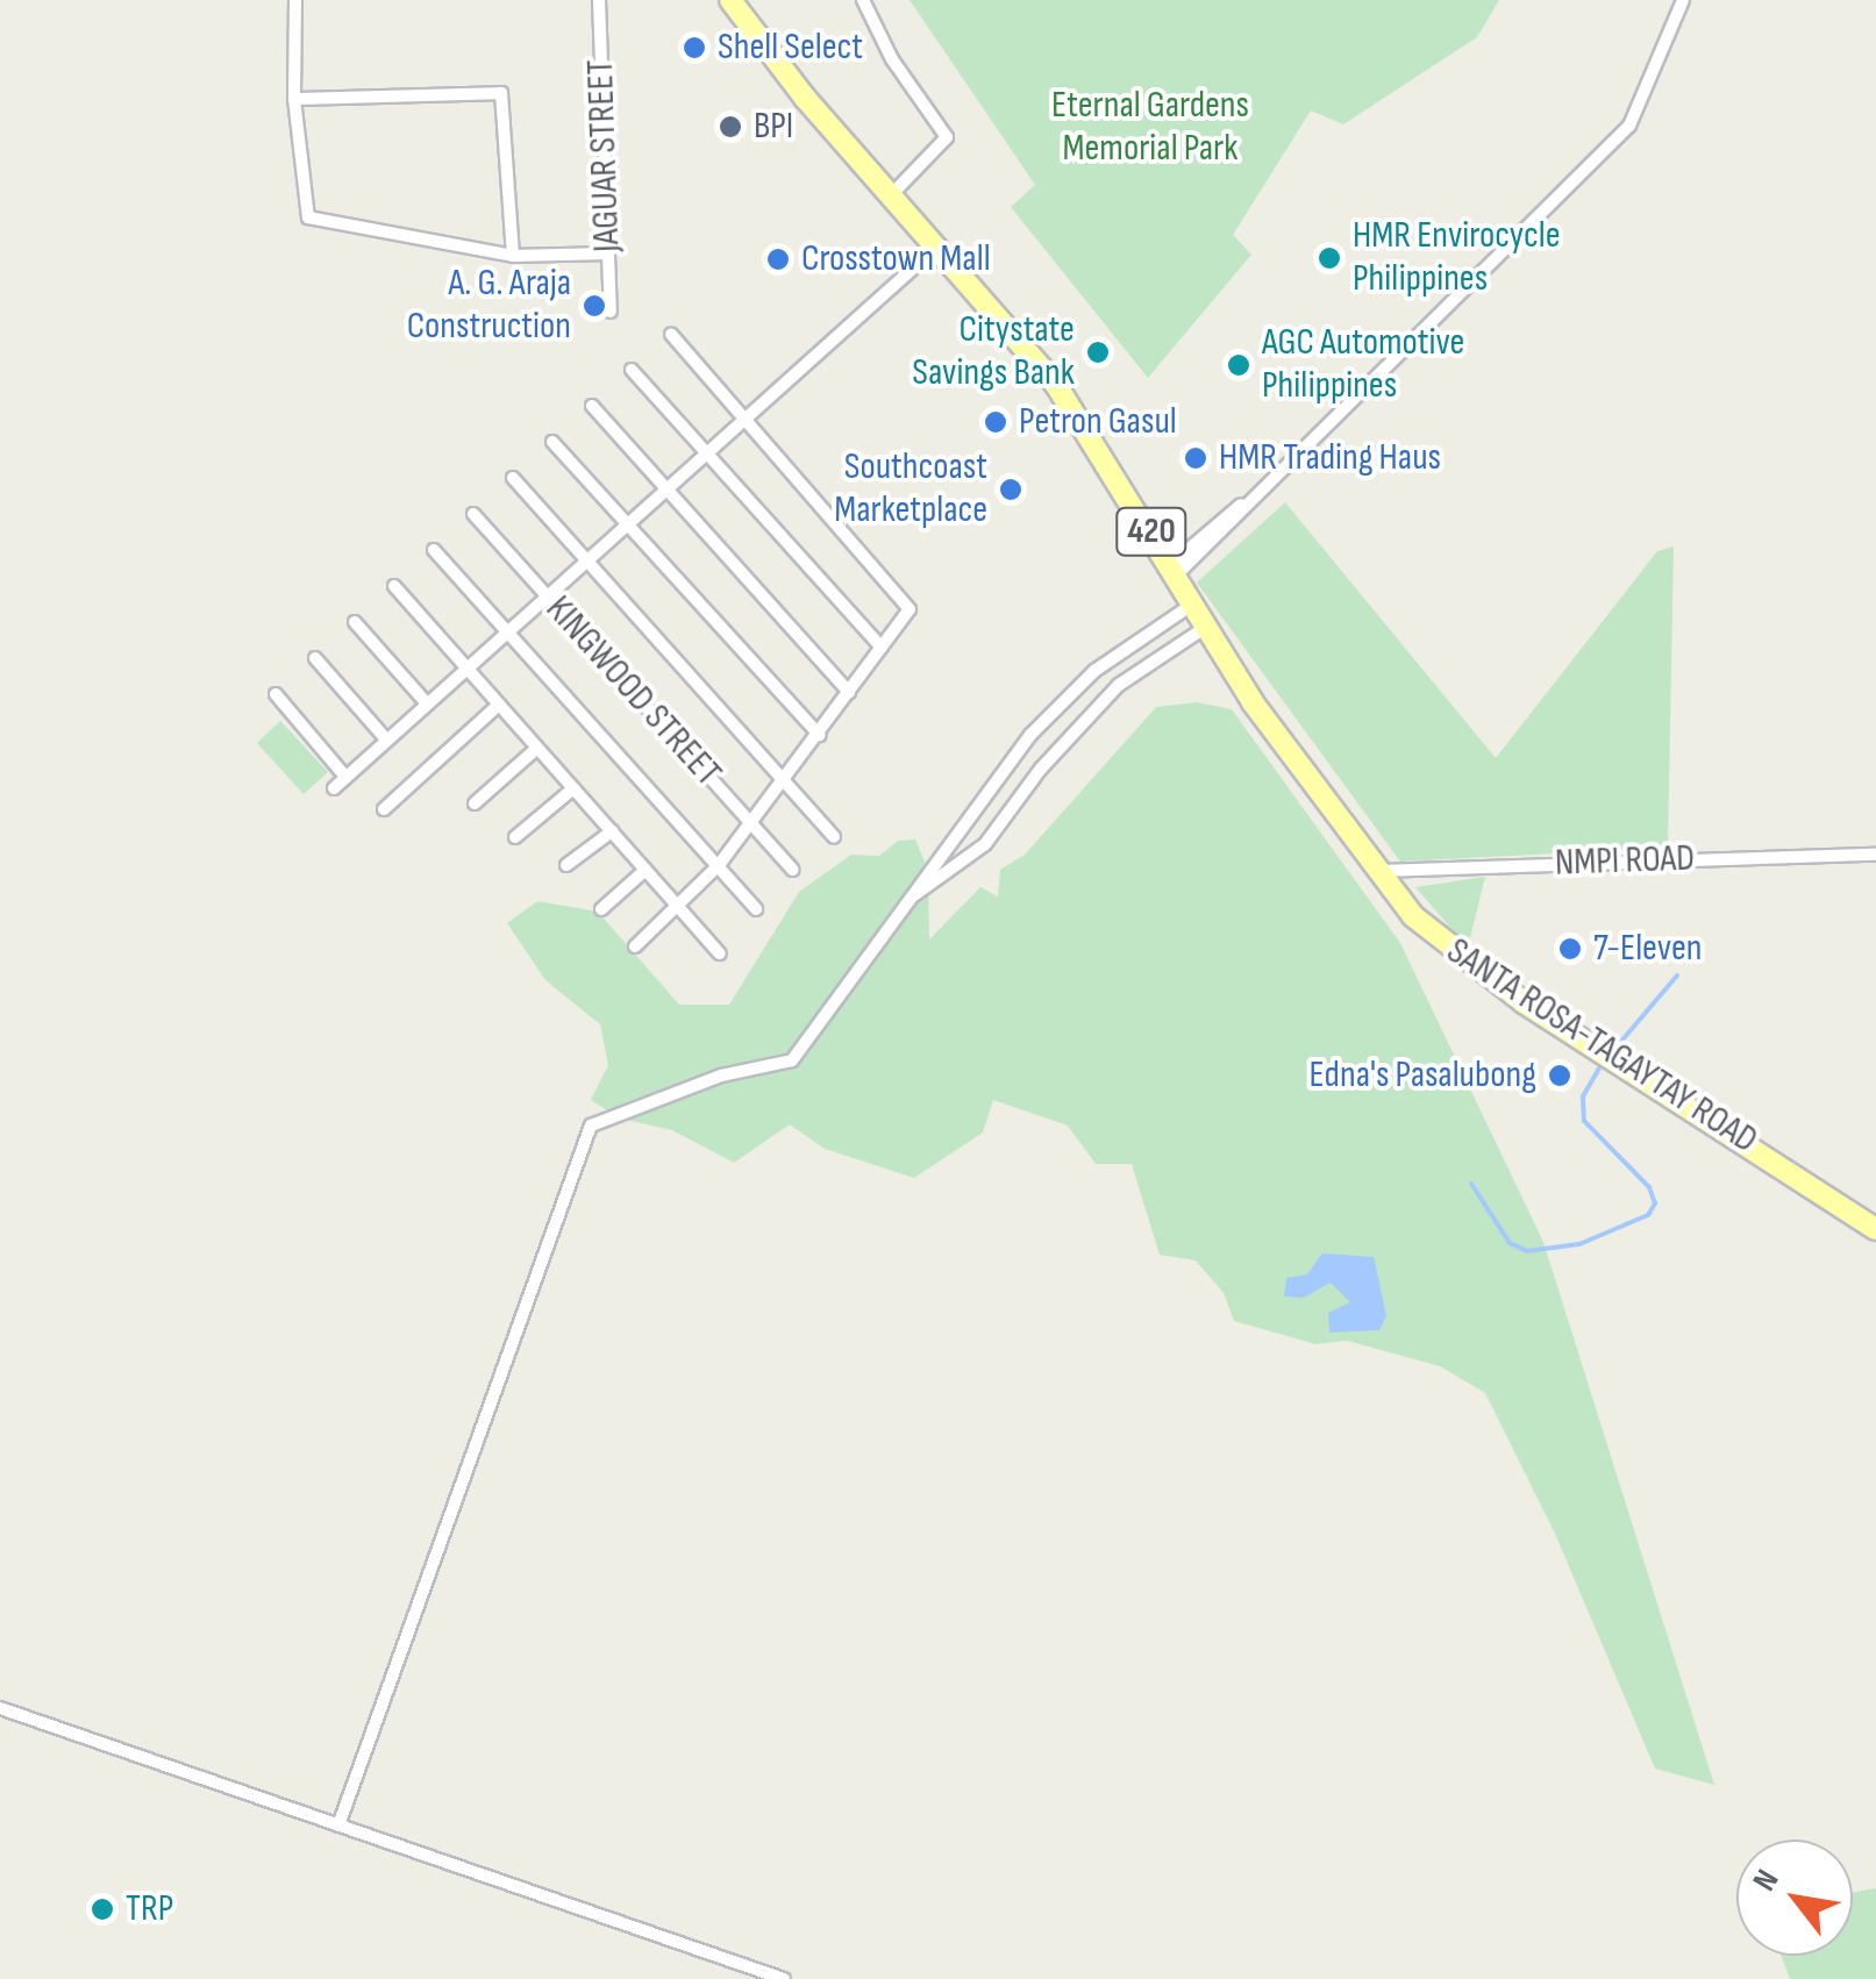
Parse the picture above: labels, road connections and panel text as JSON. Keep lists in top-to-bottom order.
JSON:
{
  "streets": {
    "main road": ["420", "SANTA ROSA-TAGAYTAY ROAD"],
    "street": ["JAGUAR STREET", "KINGWOOD STREET", "NMPI ROAD"]
  },
  "crossings": [
    ["NMPI ROAD", "SANTA ROSA-TAGAYTAY ROAD"]
  ],
  "parks": ["Eternal Gardens Memorial Park"],
  "places": [
    "Shell Select",
    "BPI",
    "HMR Envirocycle Philippines",
    "Crosstown Mall",
    "A. G. Araja Construction",
    "Citystate Savings Bank",
    "AGC Automotive Philippines",
    "Petron Gasul",
    "HMR Trading Haus",
    "Southcoast Marketplace",
    "7-Eleven",
    "Edna's Pasalubong",
    "TRP"
  ],
  "north": "top left"
}
